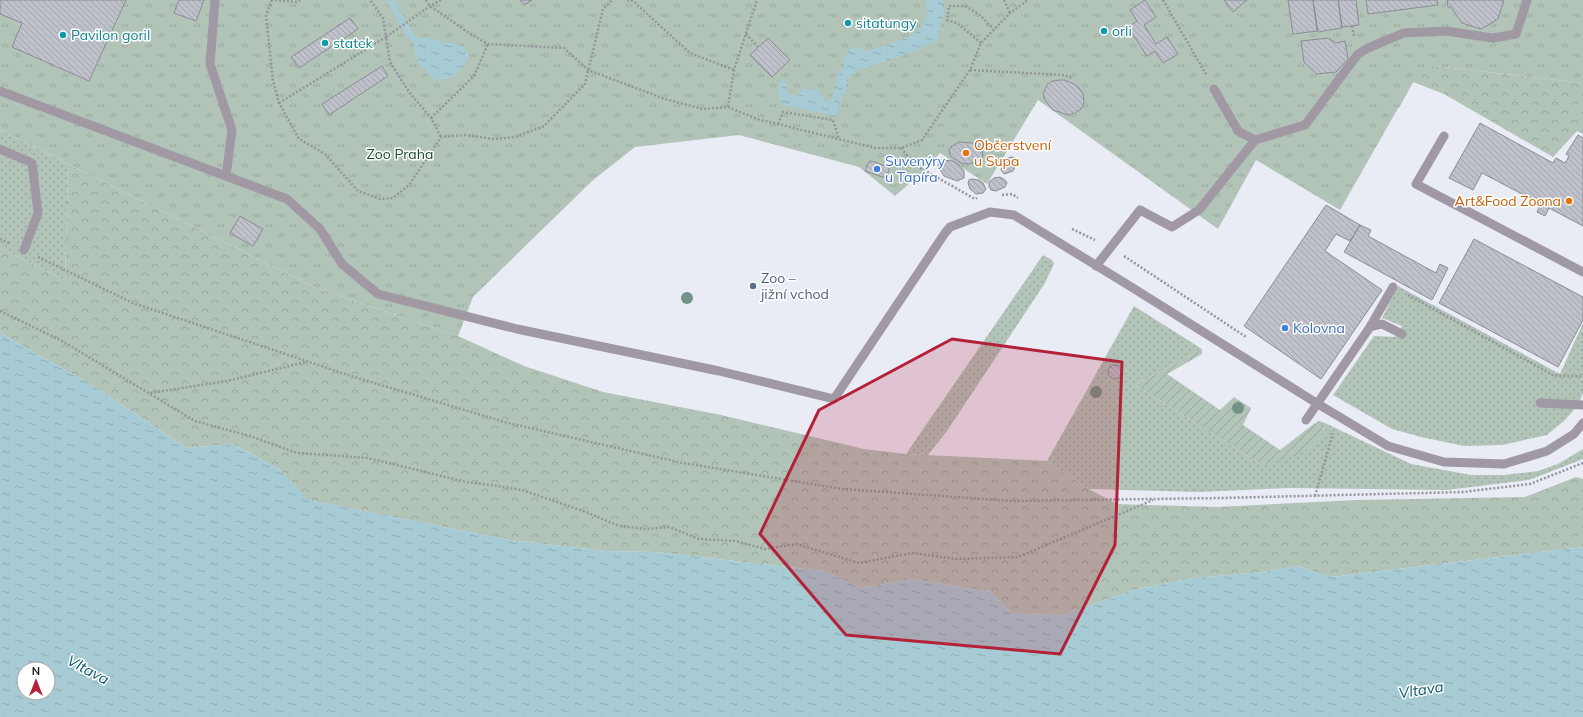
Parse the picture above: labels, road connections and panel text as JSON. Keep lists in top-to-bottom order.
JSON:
{
  "water": ["Vltava"],
  "parks": ["Zoo Praha"],
  "places": [
    "sitatungy",
    "orli",
    "Pavilon goril",
    "statek",
    "Občerstvení u Supa",
    "Suvenýry u Tapíra",
    "Art&Food Zoona",
    "Zoo – jižní vchod",
    "Kolovna"
  ],
  "north": "top"
}
